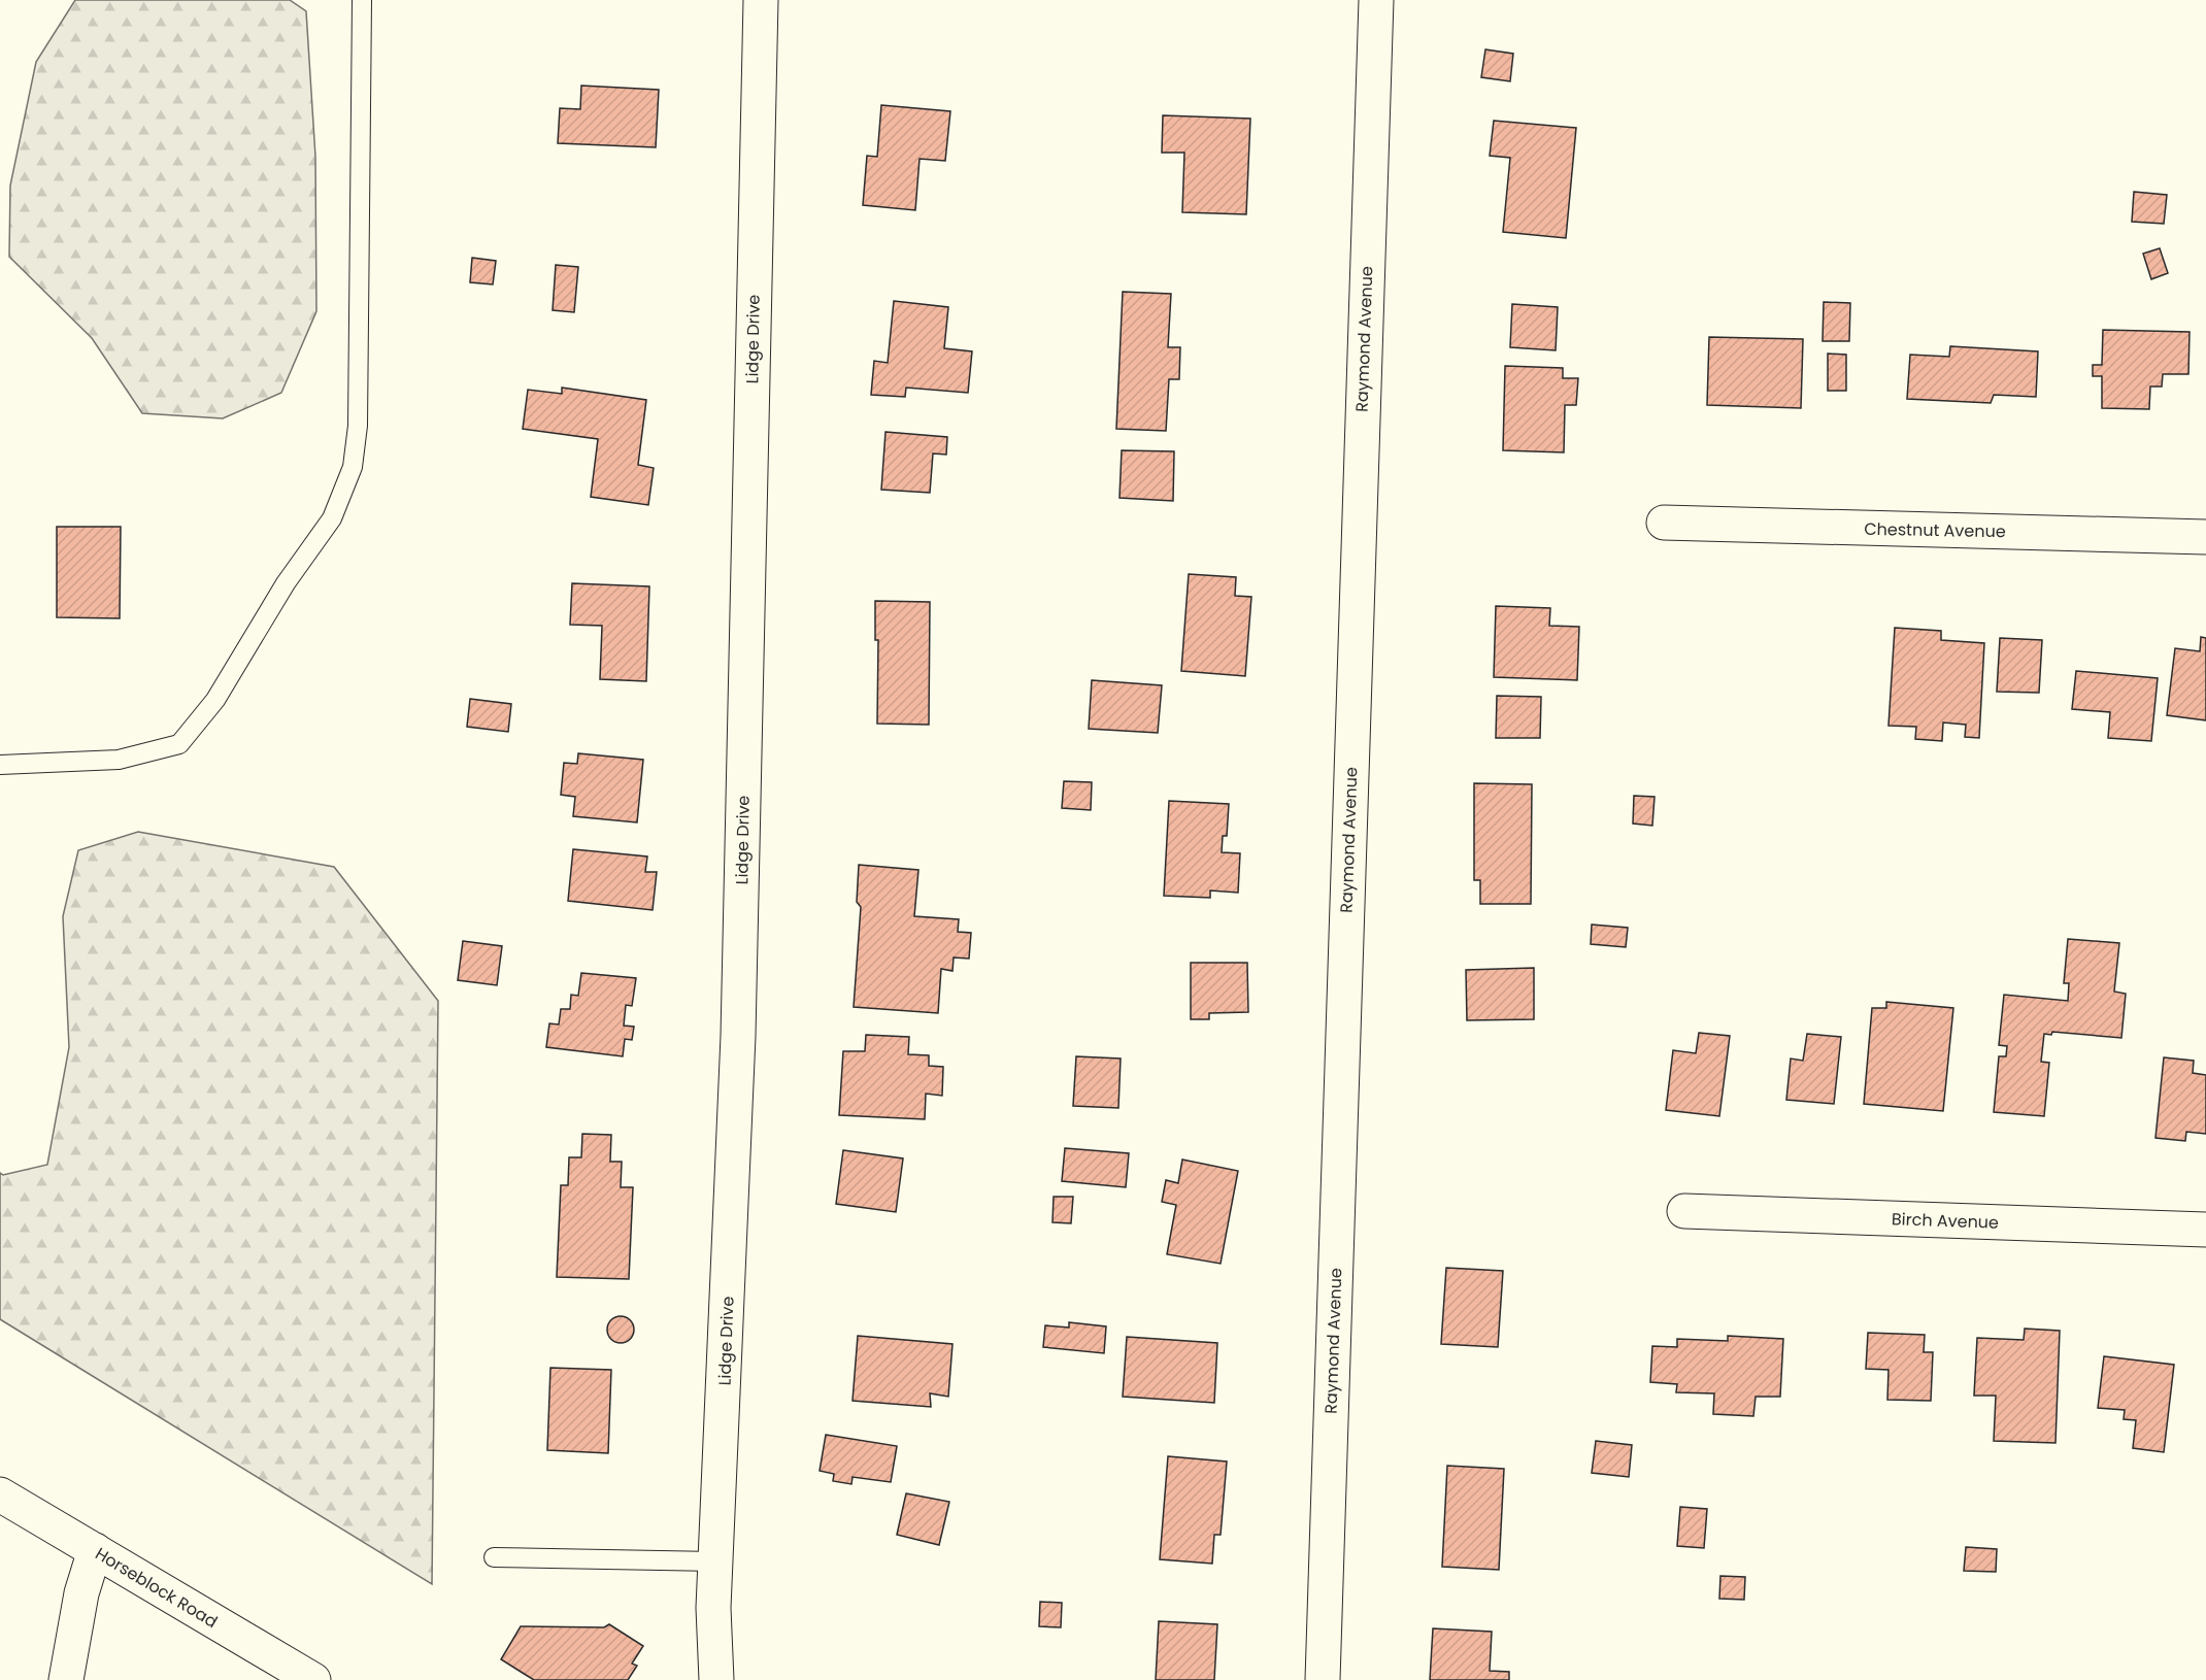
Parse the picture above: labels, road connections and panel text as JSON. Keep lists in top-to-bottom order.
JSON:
{
  "streets": {
    "street": [
      "Lidge Drive",
      "Raymond Avenue",
      "Chestnut Avenue",
      "Birch Avenue",
      "Horseblock Road"
    ]
  }
}
